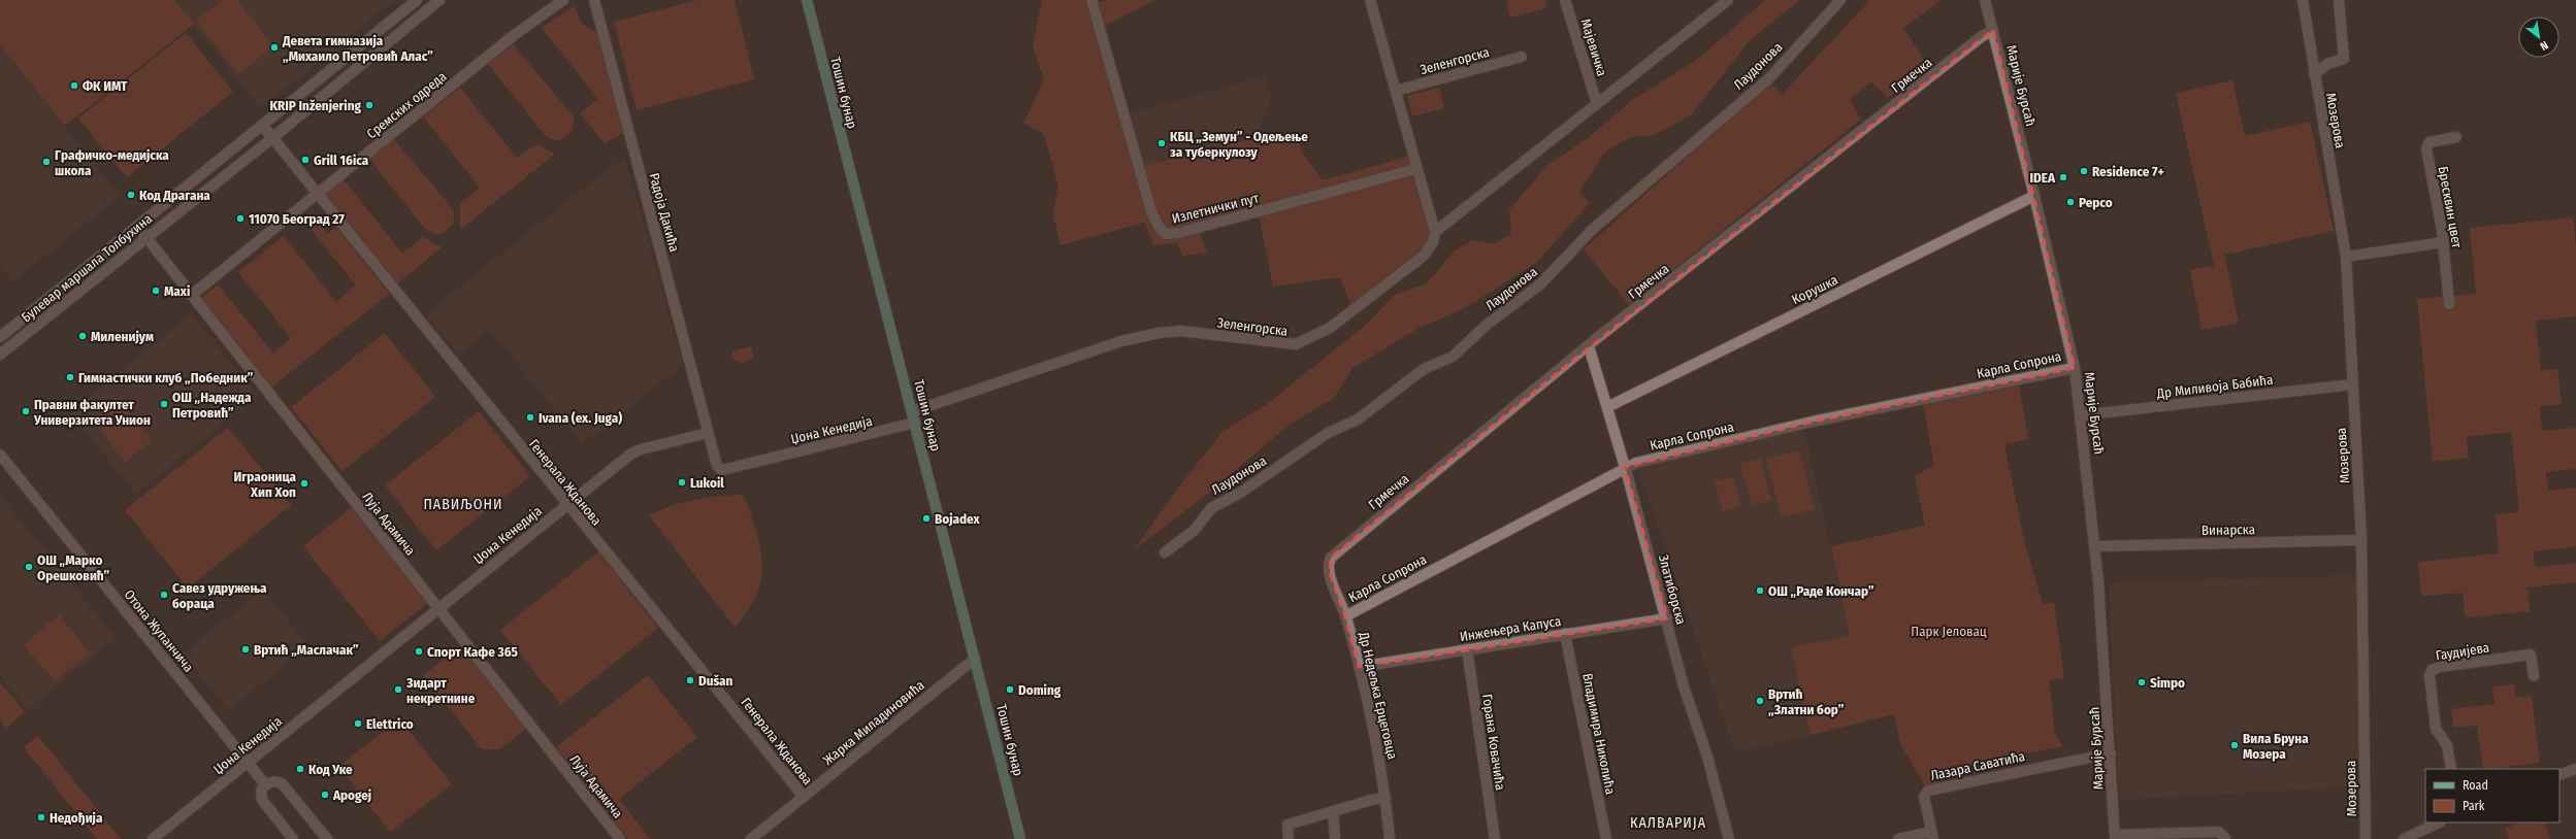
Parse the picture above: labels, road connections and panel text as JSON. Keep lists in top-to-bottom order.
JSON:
{
  "streets": {
    "main road": ["Тошин бунар"],
    "street": [
      "Мајевичка",
      "Зеленгорска",
      "Лаудонова",
      "Грмечка",
      "Марије Бурсаћ",
      "Сремских одреда",
      "Мозерова",
      "Бресквин цвет",
      "Излетнички пут",
      "Радоја Дакића",
      "Булевар маршала Толбухина",
      "Корушка",
      "Карла Сопрона",
      "Др Миливоја Бабића",
      "Џона Кенедија",
      "Генерала Жданова",
      "Луја Адамича",
      "Винарска",
      "Златиборска",
      "Инжењера Капуса",
      "Отона Жупанчича",
      "Гаудијева",
      "Др Недељка Ерцеговца",
      "Жарка Миладиновића",
      "Владимира Николића",
      "Горана Ковачића",
      "Лазара Саватића"
    ]
  },
  "crossings": [
    ["Зеленгорска", "Тошин бунар"],
    ["Грмечка", "Марије Бурсаћ"],
    ["Грмечка", "Златиборска"],
    ["Грмечка", "Др Недељка Ерцеговца"],
    ["Марије Бурсаћ", "Корушка"],
    ["Марије Бурсаћ", "Карла Сопрона"],
    ["Марије Бурсаћ", "Др Миливоја Бабића"],
    ["Марије Бурсаћ", "Винарска"],
    ["Марије Бурсаћ", "Лазара Саватића"],
    ["Тошин бунар", "Џона Кенедија"],
    ["Тошин бунар", "Жарка Миладиновића"],
    ["Сремских одреда", "Генерала Жданова"],
    ["Сремских одреда", "Луја Адамича"],
    ["Мозерова", "Др Миливоја Бабића"],
    ["Мозерова", "Винарска"],
    ["Радоја Дакића", "Џона Кенедија"],
    ["Булевар маршала Толбухина", "Генерала Жданова"],
    ["Булевар маршала Толбухина", "Луја Адамича"],
    ["Корушка", "Златиборска"],
    ["Карла Сопрона", "Златиборска"],
    ["Карла Сопрона", "Др Недељка Ерцеговца"],
    ["Џона Кенедија", "Генерала Жданова"],
    ["Џона Кенедија", "Луја Адамича"],
    ["Џона Кенедија", "Отона Жупанчича"],
    ["Генерала Жданова", "Жарка Миладиновића"],
    ["Златиборска", "Инжењера Капуса"],
    ["Инжењера Капуса", "Др Недељка Ерцеговца"],
    ["Инжењера Капуса", "Владимира Николића"],
    ["Инжењера Капуса", "Горана Ковачића"]
  ],
  "districts": ["ПАВИЉОНИ", "КАЛВАРИЈА"],
  "parks": ["Парк Јеловац"],
  "places": [
    "Девета гимназија „Михаило Петровић Алас”",
    "ФК ИМТ",
    "KRIP Inženjering",
    "КБЦ „Земун” - Одељење за туберкулозу",
    "Grill 16ica",
    "Графичко-медијска школа",
    "Residence 7+",
    "IDEA",
    "Код Драгана",
    "Pepco",
    "11070 Београд 27",
    "Maxi",
    "Миленијум",
    "Гимнастички клуб „Победник”",
    "ОШ „Надежда Петровић”",
    "Правни факултет Универзитета Унион",
    "Ivana (ex. Juga)",
    "Lukoil",
    "Играоница Хип Хоп",
    "Bojadex",
    "ОШ „Марко Орешковић”",
    "ОШ „Раде Кончар”",
    "Савез удружења бораца",
    "Вртић „Маслачак”",
    "Спорт Кафе 365",
    "Dušan",
    "Simpo",
    "Зидарт некретнине",
    "Doming",
    "Вртић „Златни бор”",
    "Elettrico",
    "Вила Бруна Мозера",
    "Код Уке",
    "Apogej",
    "Недођија"
  ],
  "legend": ["Road", "Park"],
  "north": "bottom right"
}
